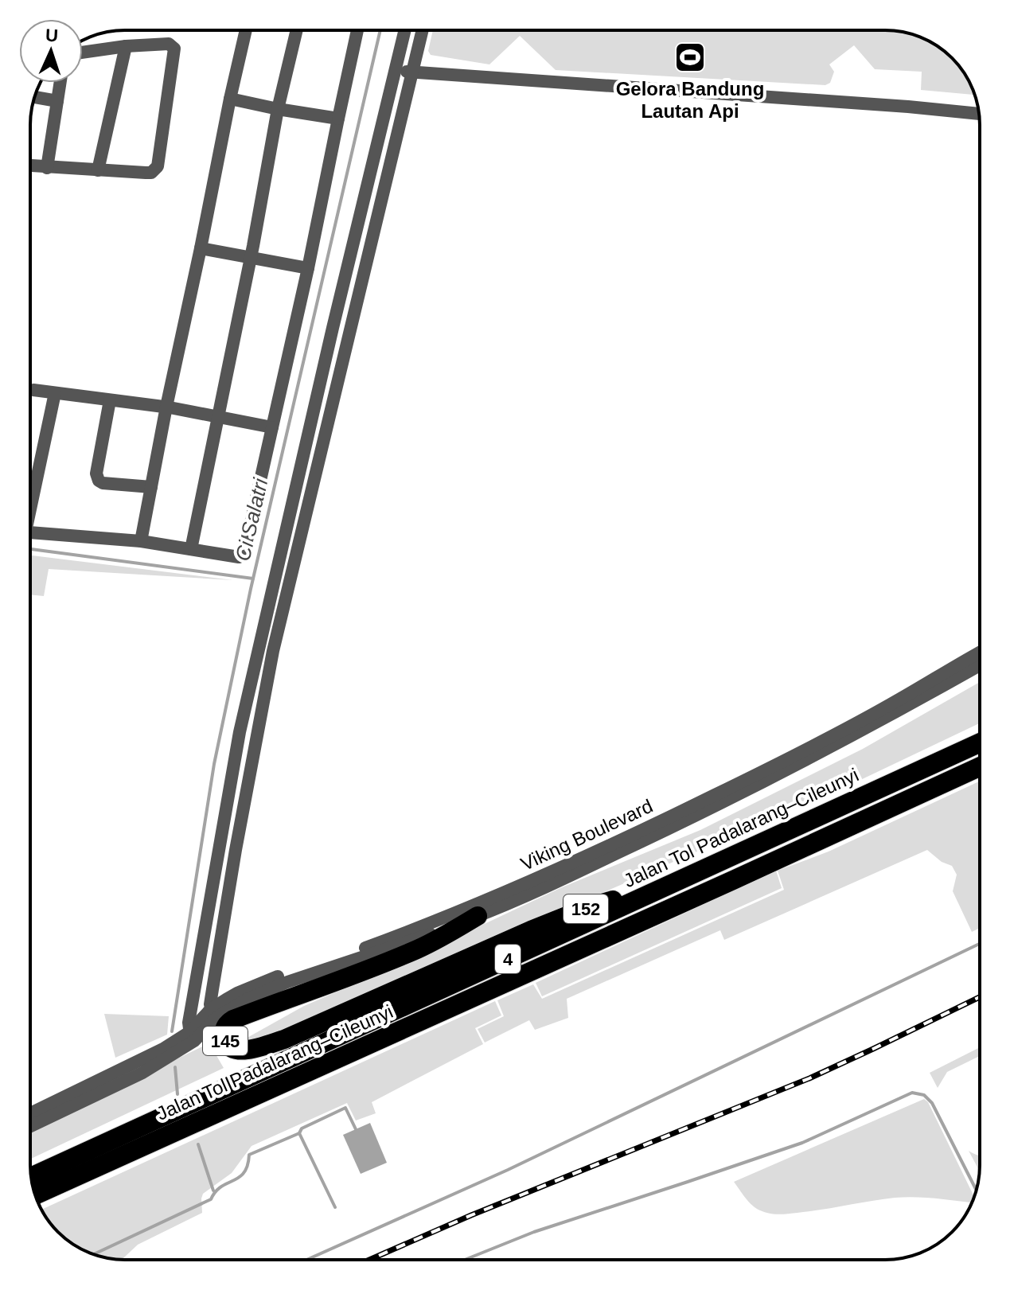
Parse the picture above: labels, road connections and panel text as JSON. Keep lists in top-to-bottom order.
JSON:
{
  "streets": {
    "highway": [
      "Jalan Tol Padalarang–Cileunyi",
      "152",
      "4",
      "145"
    ],
    "street": ["Viking Boulevard"]
  },
  "crossings": [
    ["Jalan Tol Padalarang–Cileunyi", "152"],
    ["Viking Boulevard", "145"],
    ["152", "145"]
  ],
  "water": ["Ci Salatri"],
  "places": {
    "sports": ["Gelora Bandung Lautan Api"]
  },
  "north": "top"
}
